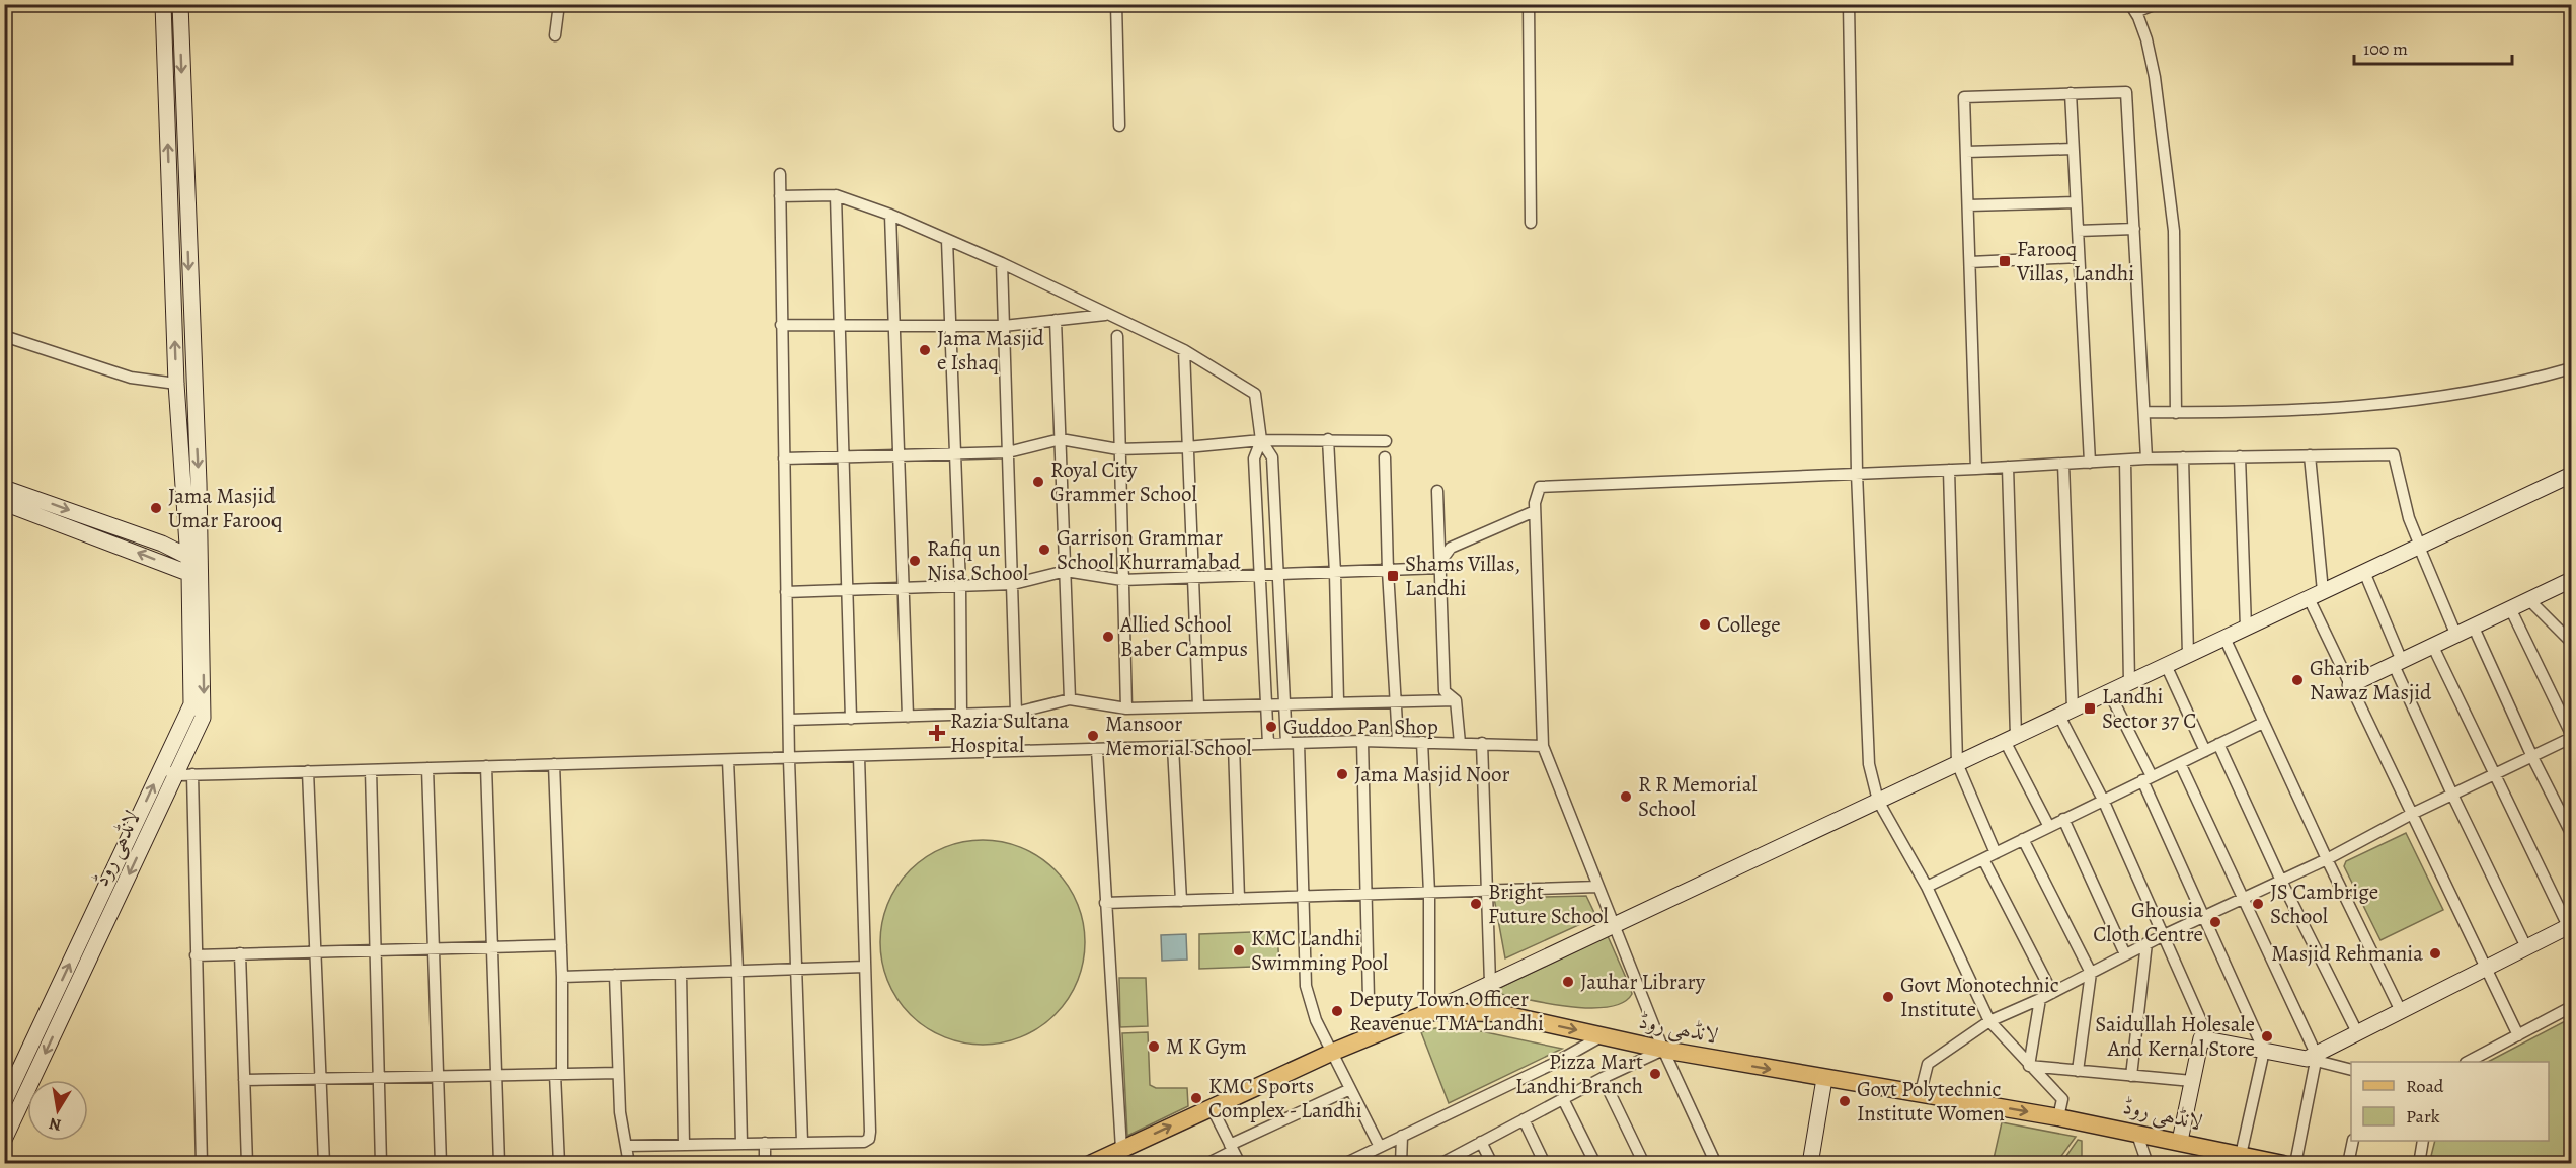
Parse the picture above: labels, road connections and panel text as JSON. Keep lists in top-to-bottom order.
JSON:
{
  "streets": {
    "main road": ["لانڈھی روڈ"]
  },
  "places": {
    "transit": ["Farooq Villas, Landhi", "Shams Villas, Landhi", "Landhi Sector 37 C"],
    "other": [
      "Jama Masjid e Ishaq",
      "Royal City Grammer School",
      "Jama Masjid Umar Farooq",
      "Garrison Grammar School Khurramabad",
      "Rafiq un Nisa School",
      "College",
      "Allied School Baber Campus",
      "Gharib Nawaz Masjid",
      "Guddoo Pan Shop",
      "Mansoor Memorial School",
      "Jama Masjid Noor",
      "R R Memorial School",
      "Bright Future School",
      "JS Cambrige School",
      "Ghousia Cloth Centre",
      "KMC Landhi Swimming Pool",
      "Masjid Rehmania",
      "Jauhar Library",
      "Govt Monotechnic Institute",
      "Deputy Town Officer Reavenue TMA Landhi",
      "Saidullah Holesale And Kernal Store",
      "M K Gym",
      "Pizza Mart Landhi Branch",
      "KMC Sports Complex - Landhi",
      "Govt Polytechnic Institute Women"
    ],
    "health": ["Razia Sultana Hospital"]
  },
  "legend": ["Road", "Park"],
  "scale_bar": "100 m",
  "north": "bottom"
}
